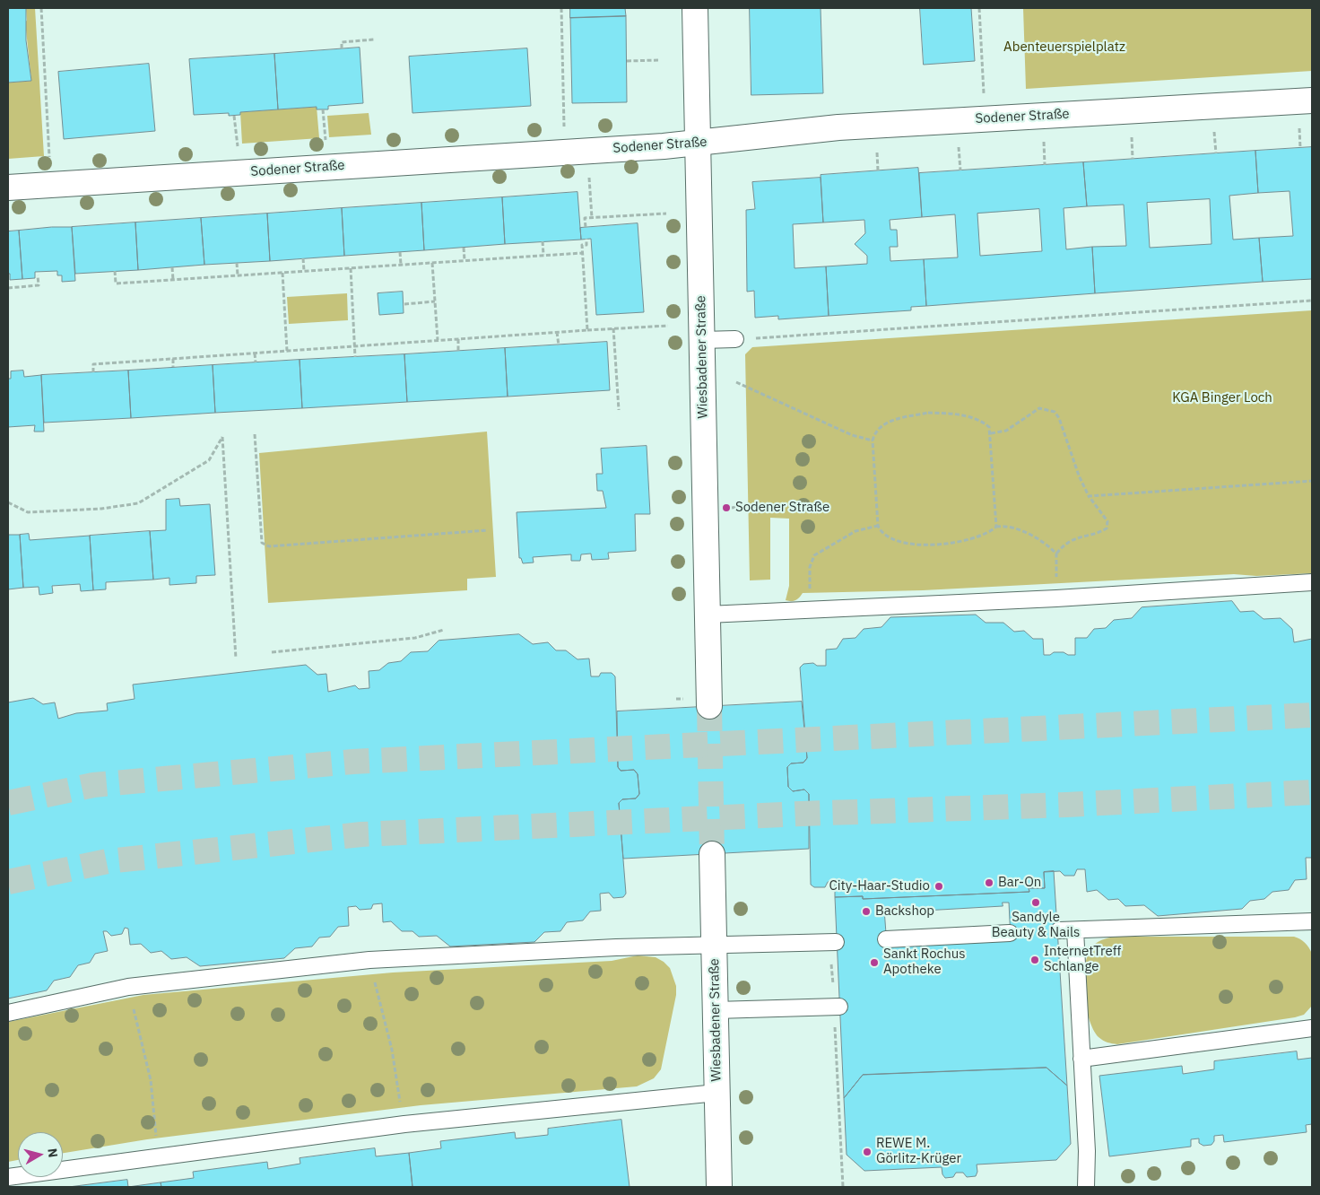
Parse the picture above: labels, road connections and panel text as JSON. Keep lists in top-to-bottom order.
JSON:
{
  "streets": {
    "street": ["Sodener Straße", "Wiesbadener Straße"]
  },
  "crossings": [
    ["Sodener Straße", "Wiesbadener Straße"]
  ],
  "parks": ["Abenteuerspielplatz", "KGA Binger Loch"],
  "places": [
    "Sodener Straße",
    "Bar-On",
    "City-Haar-Studio",
    "Sandyle Beauty & Nails",
    "Backshop",
    "InternetTreff Schlange",
    "Sankt Rochus Apotheke",
    "REWE M. Görlitz-Krüger"
  ],
  "north": "right"
}
